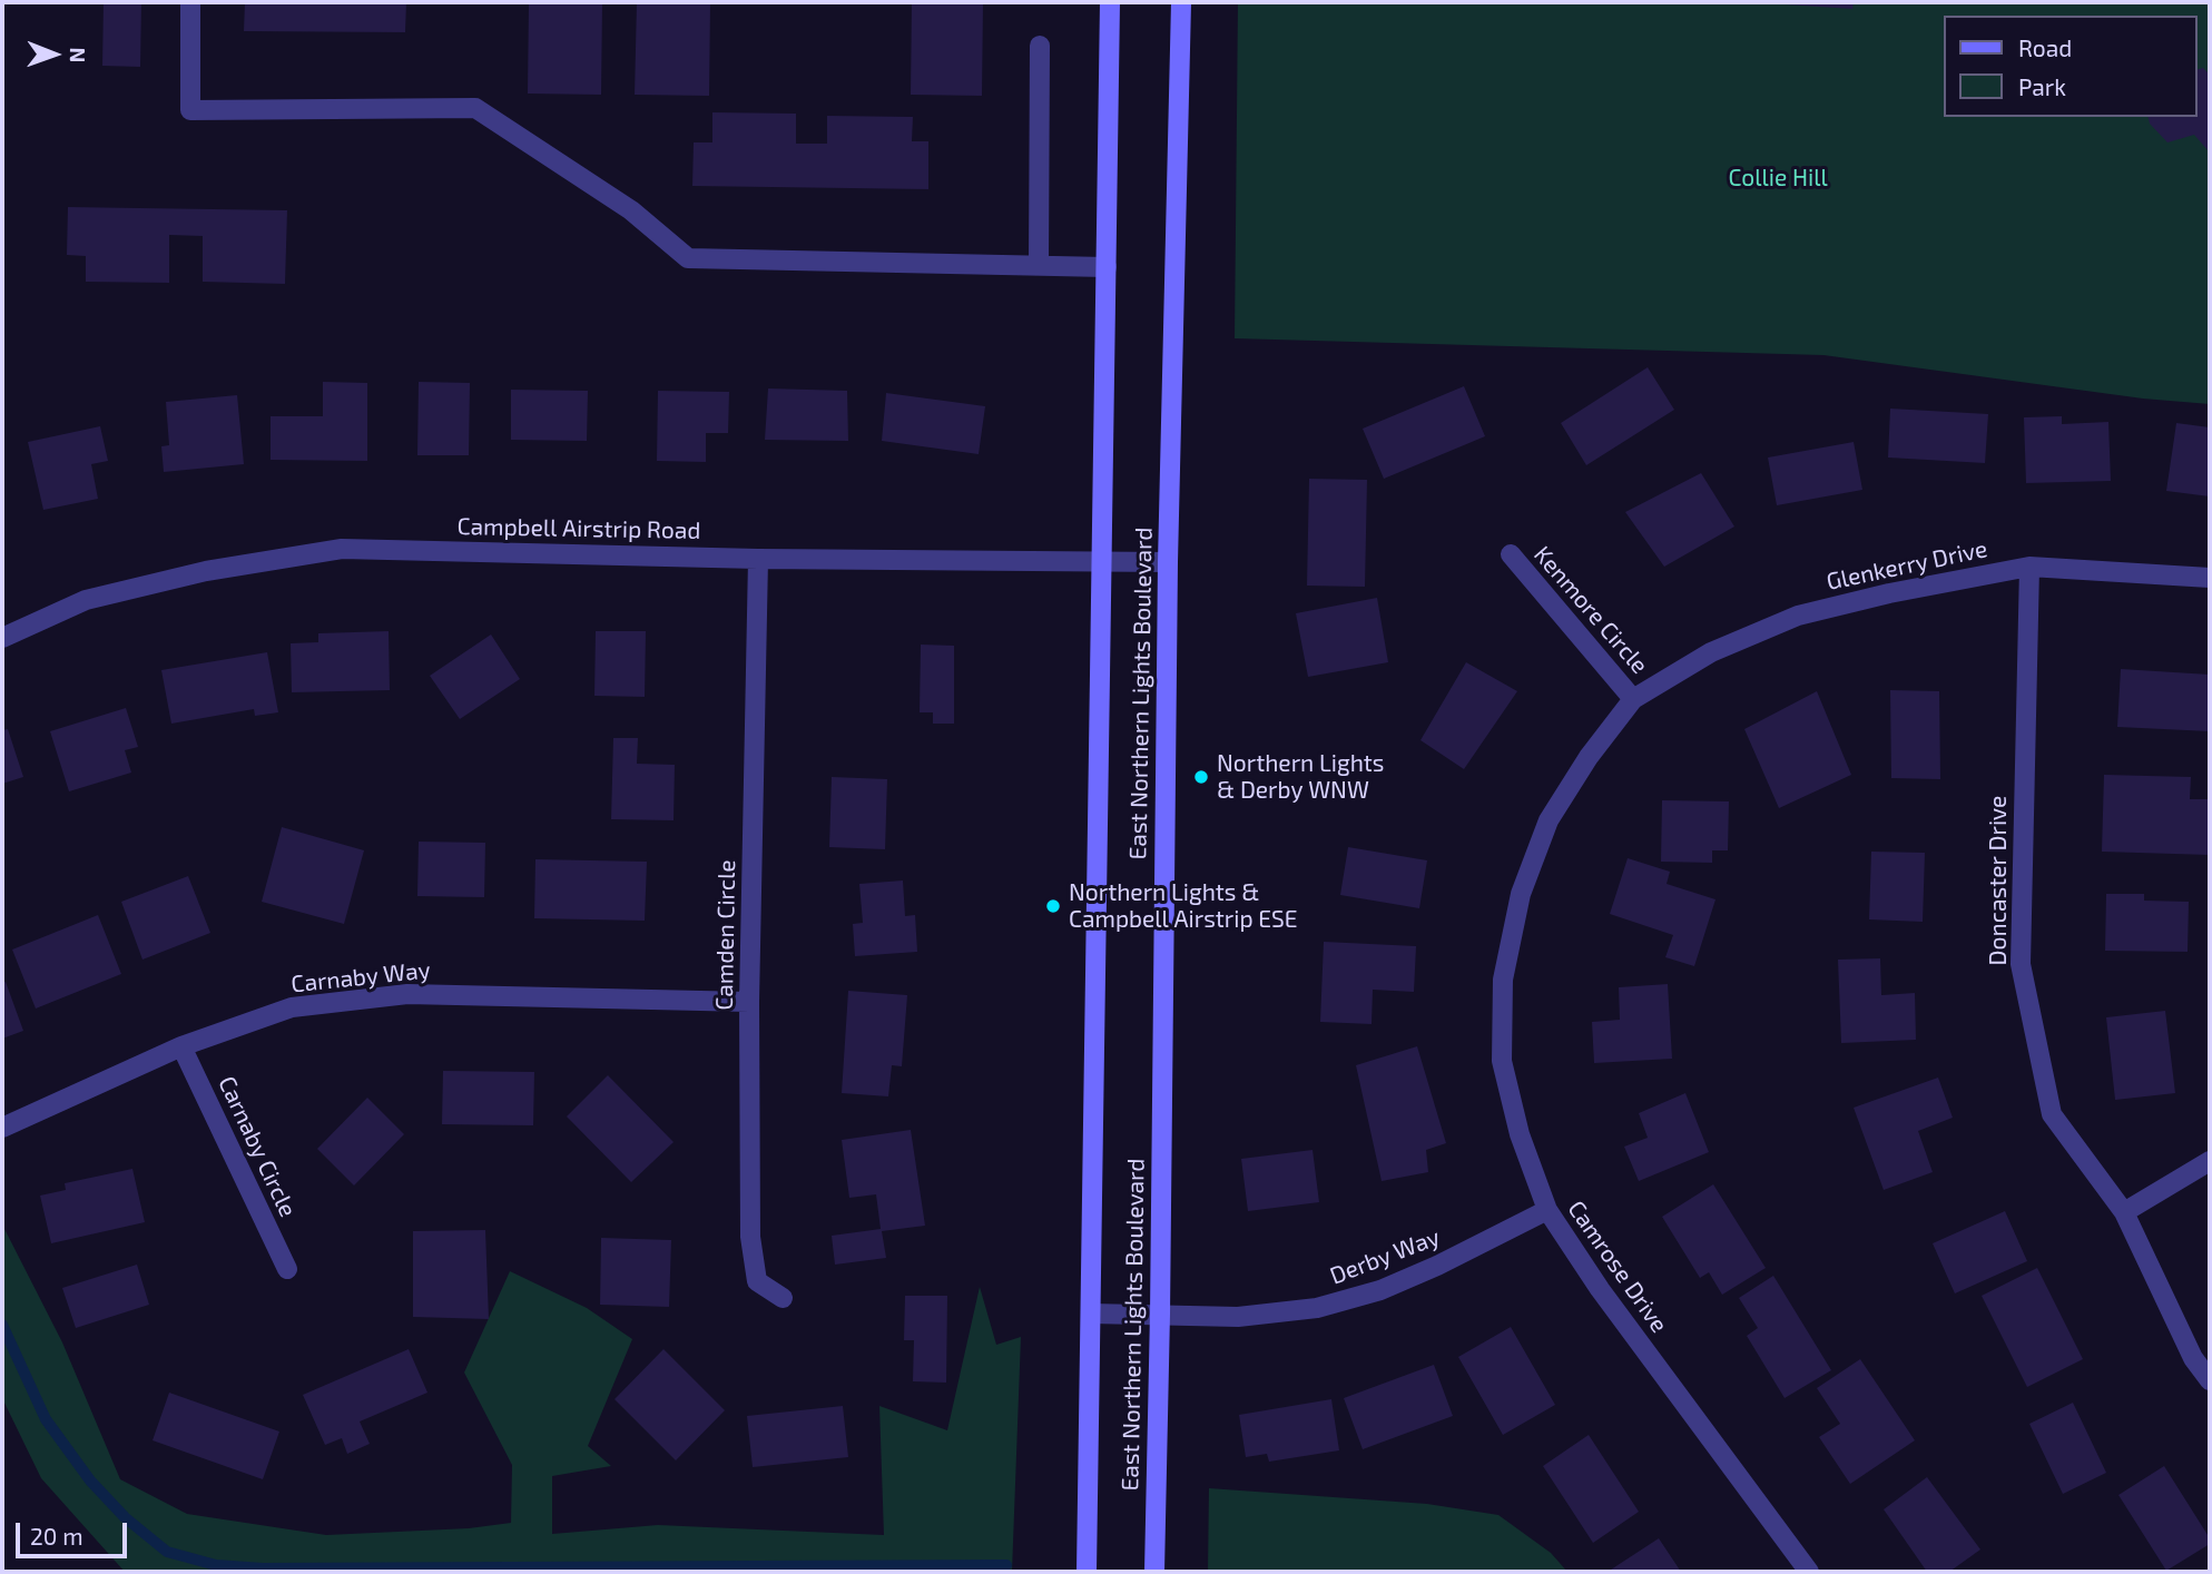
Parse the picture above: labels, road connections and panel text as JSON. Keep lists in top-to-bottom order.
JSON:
{
  "streets": {
    "main road": ["East Northern Lights Boulevard"],
    "street": [
      "Campbell Airstrip Road",
      "Glenkerry Drive",
      "Kenmore Circle",
      "Doncaster Drive",
      "Camden Circle",
      "Carnaby Way",
      "Carnaby Circle",
      "Derby Way",
      "Camrose Drive"
    ]
  },
  "crossings": [
    ["Campbell Airstrip Road", "East Northern Lights Boulevard"],
    ["Campbell Airstrip Road", "Camden Circle"],
    ["Glenkerry Drive", "Kenmore Circle"],
    ["Glenkerry Drive", "Doncaster Drive"],
    ["Glenkerry Drive", "Camrose Drive"],
    ["Kenmore Circle", "Camrose Drive"],
    ["East Northern Lights Boulevard", "Derby Way"],
    ["Camden Circle", "Carnaby Way"],
    ["Carnaby Way", "Carnaby Circle"],
    ["Derby Way", "Camrose Drive"]
  ],
  "parks": ["Collie Hill"],
  "places": ["Northern Lights & Derby WNW", "Northern Lights & Campbell Airstrip ESE"],
  "legend": ["Road", "Park"],
  "scale_bar": "20 m",
  "north": "right"
}
